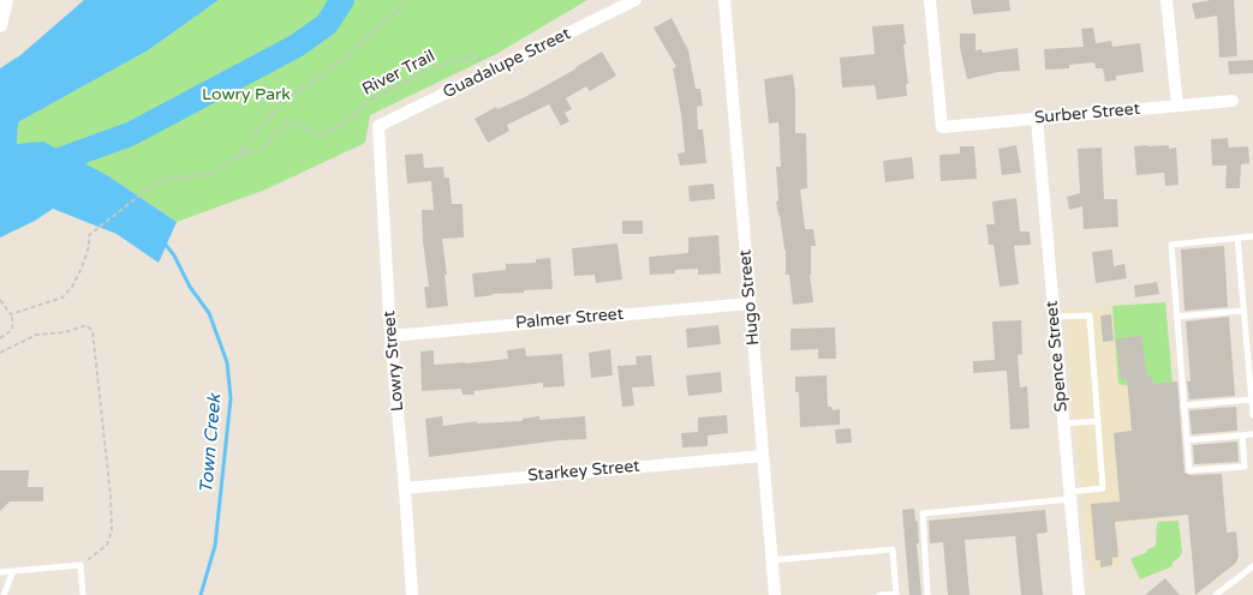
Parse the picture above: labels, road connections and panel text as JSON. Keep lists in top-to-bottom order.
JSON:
{
  "streets": {
    "street": [
      "Guadalupe Street",
      "Surber Street",
      "Hugo Street",
      "Palmer Street",
      "Spence Street",
      "Lowry Street",
      "Starkey Street"
    ],
    "path": ["River Trail"]
  },
  "crossings": [
    ["Guadalupe Street", "Lowry Street"],
    ["Surber Street", "Spence Street"],
    ["Hugo Street", "Palmer Street"],
    ["Hugo Street", "Starkey Street"],
    ["Palmer Street", "Lowry Street"],
    ["Lowry Street", "Starkey Street"]
  ],
  "water": ["Town Creek"],
  "parks": ["Lowry Park"]
}
